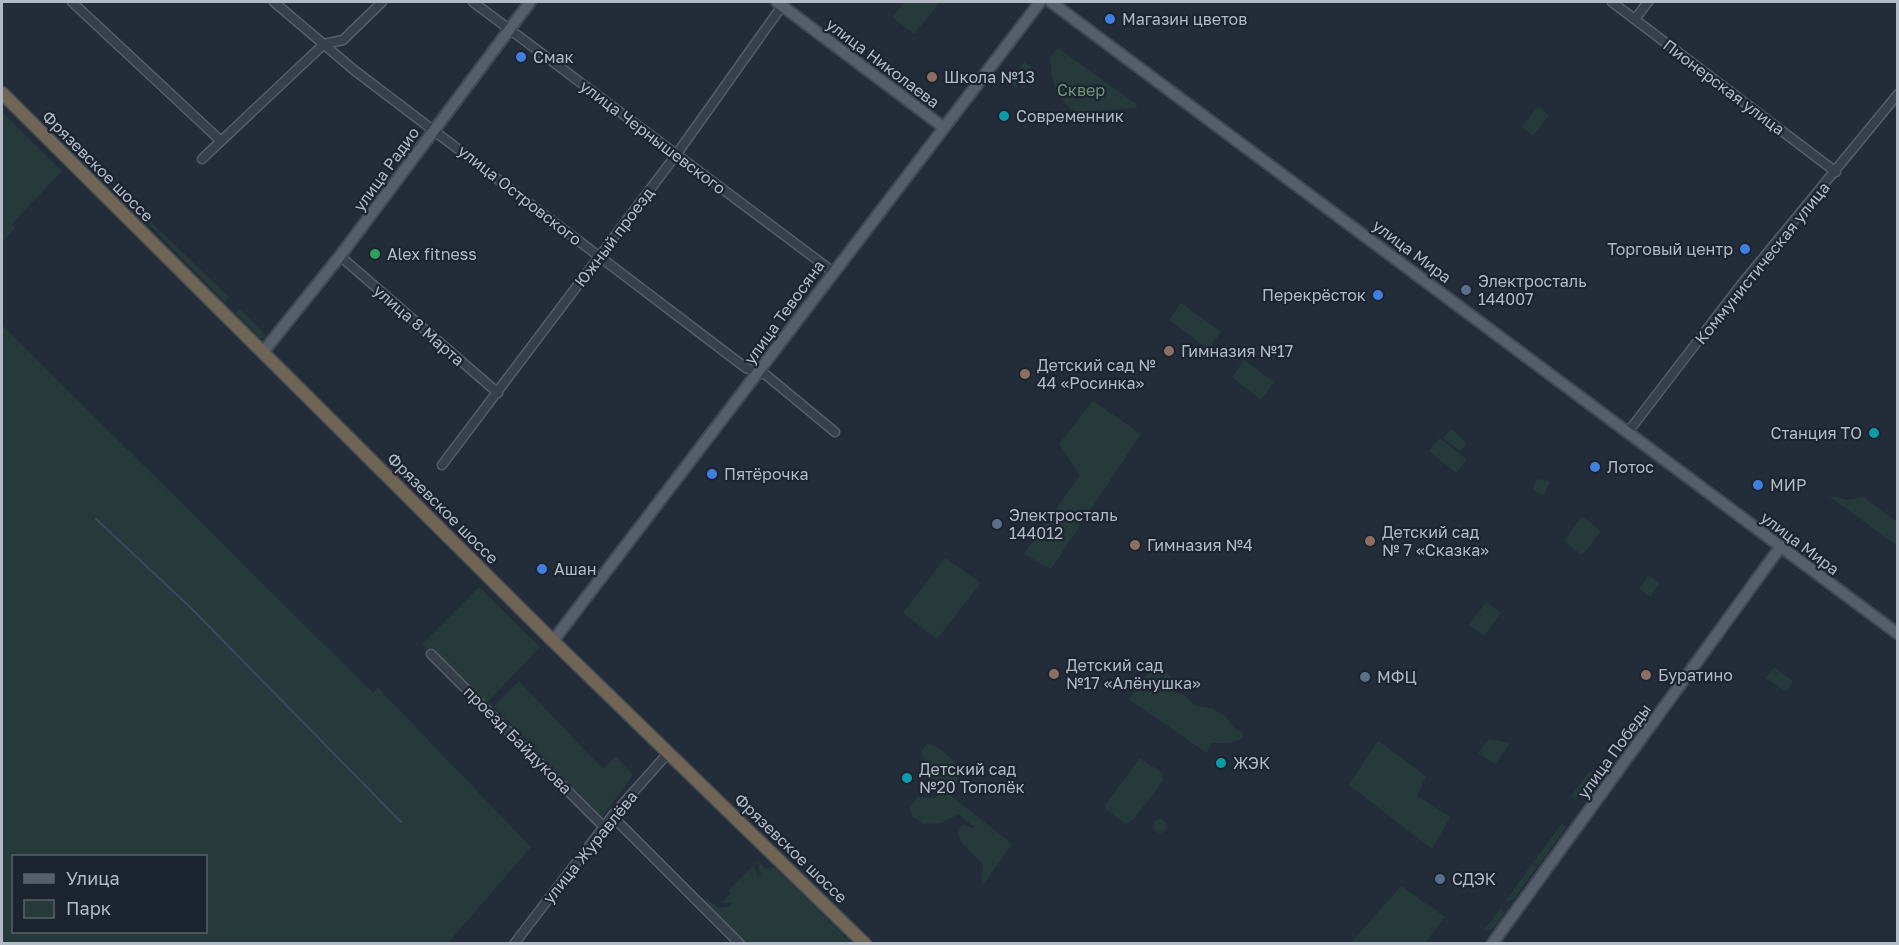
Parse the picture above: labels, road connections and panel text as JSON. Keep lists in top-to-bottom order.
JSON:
{
  "streets": {
    "highway": ["Фрязевское шоссе"],
    "main road": [
      "улица Николаева",
      "улица Радио",
      "улица Мира",
      "улица Тевосяна",
      "улица Победы"
    ],
    "street": [
      "Пионерская улица",
      "улица Чернышевского",
      "улица Островского",
      "Южный проезд",
      "Коммунистическая улица",
      "улица 8 Марта",
      "проезд Байдукова",
      "улица Журавлёва"
    ]
  },
  "crossings": [
    ["улица Николаева", "Южный проезд"],
    ["улица Николаева", "улица Тевосяна"],
    ["Пионерская улица", "Коммунистическая улица"],
    ["улица Чернышевского", "улица Радио"],
    ["улица Чернышевского", "Южный проезд"],
    ["улица Чернышевского", "улица Тевосяна"],
    ["Фрязевское шоссе", "улица Радио"],
    ["Фрязевское шоссе", "улица Тевосяна"],
    ["Фрязевское шоссе", "улица Журавлёва"],
    ["улица Радио", "улица Островского"],
    ["улица Радио", "улица 8 Марта"],
    ["улица Островского", "Южный проезд"],
    ["улица Островского", "улица Тевосяна"],
    ["Южный проезд", "улица 8 Марта"],
    ["улица Мира", "Коммунистическая улица"],
    ["улица Мира", "улица Победы"],
    ["проезд Байдукова", "улица Журавлёва"]
  ],
  "parks": ["Сквер"],
  "places": [
    "Магазин цветов",
    "Смак",
    "Школа №13",
    "Современник",
    "Торговый центр",
    "Alex fitness",
    "Электросталь 144007",
    "Перекрёсток",
    "Гимназия №17",
    "Детский сад № 44 «Росинка»",
    "Станция ТО",
    "Лотос",
    "Пятёрочка",
    "МИР",
    "Электросталь 144012",
    "Детский сад № 7 «Сказка»",
    "Гимназия №4",
    "Ашан",
    "Детский сад №17 «Алёнушка»",
    "Буратино",
    "МФЦ",
    "ЖЭК",
    "Детский сад №20 Тополёк",
    "СДЭК"
  ],
  "legend": ["Улица", "Парк"]
}
